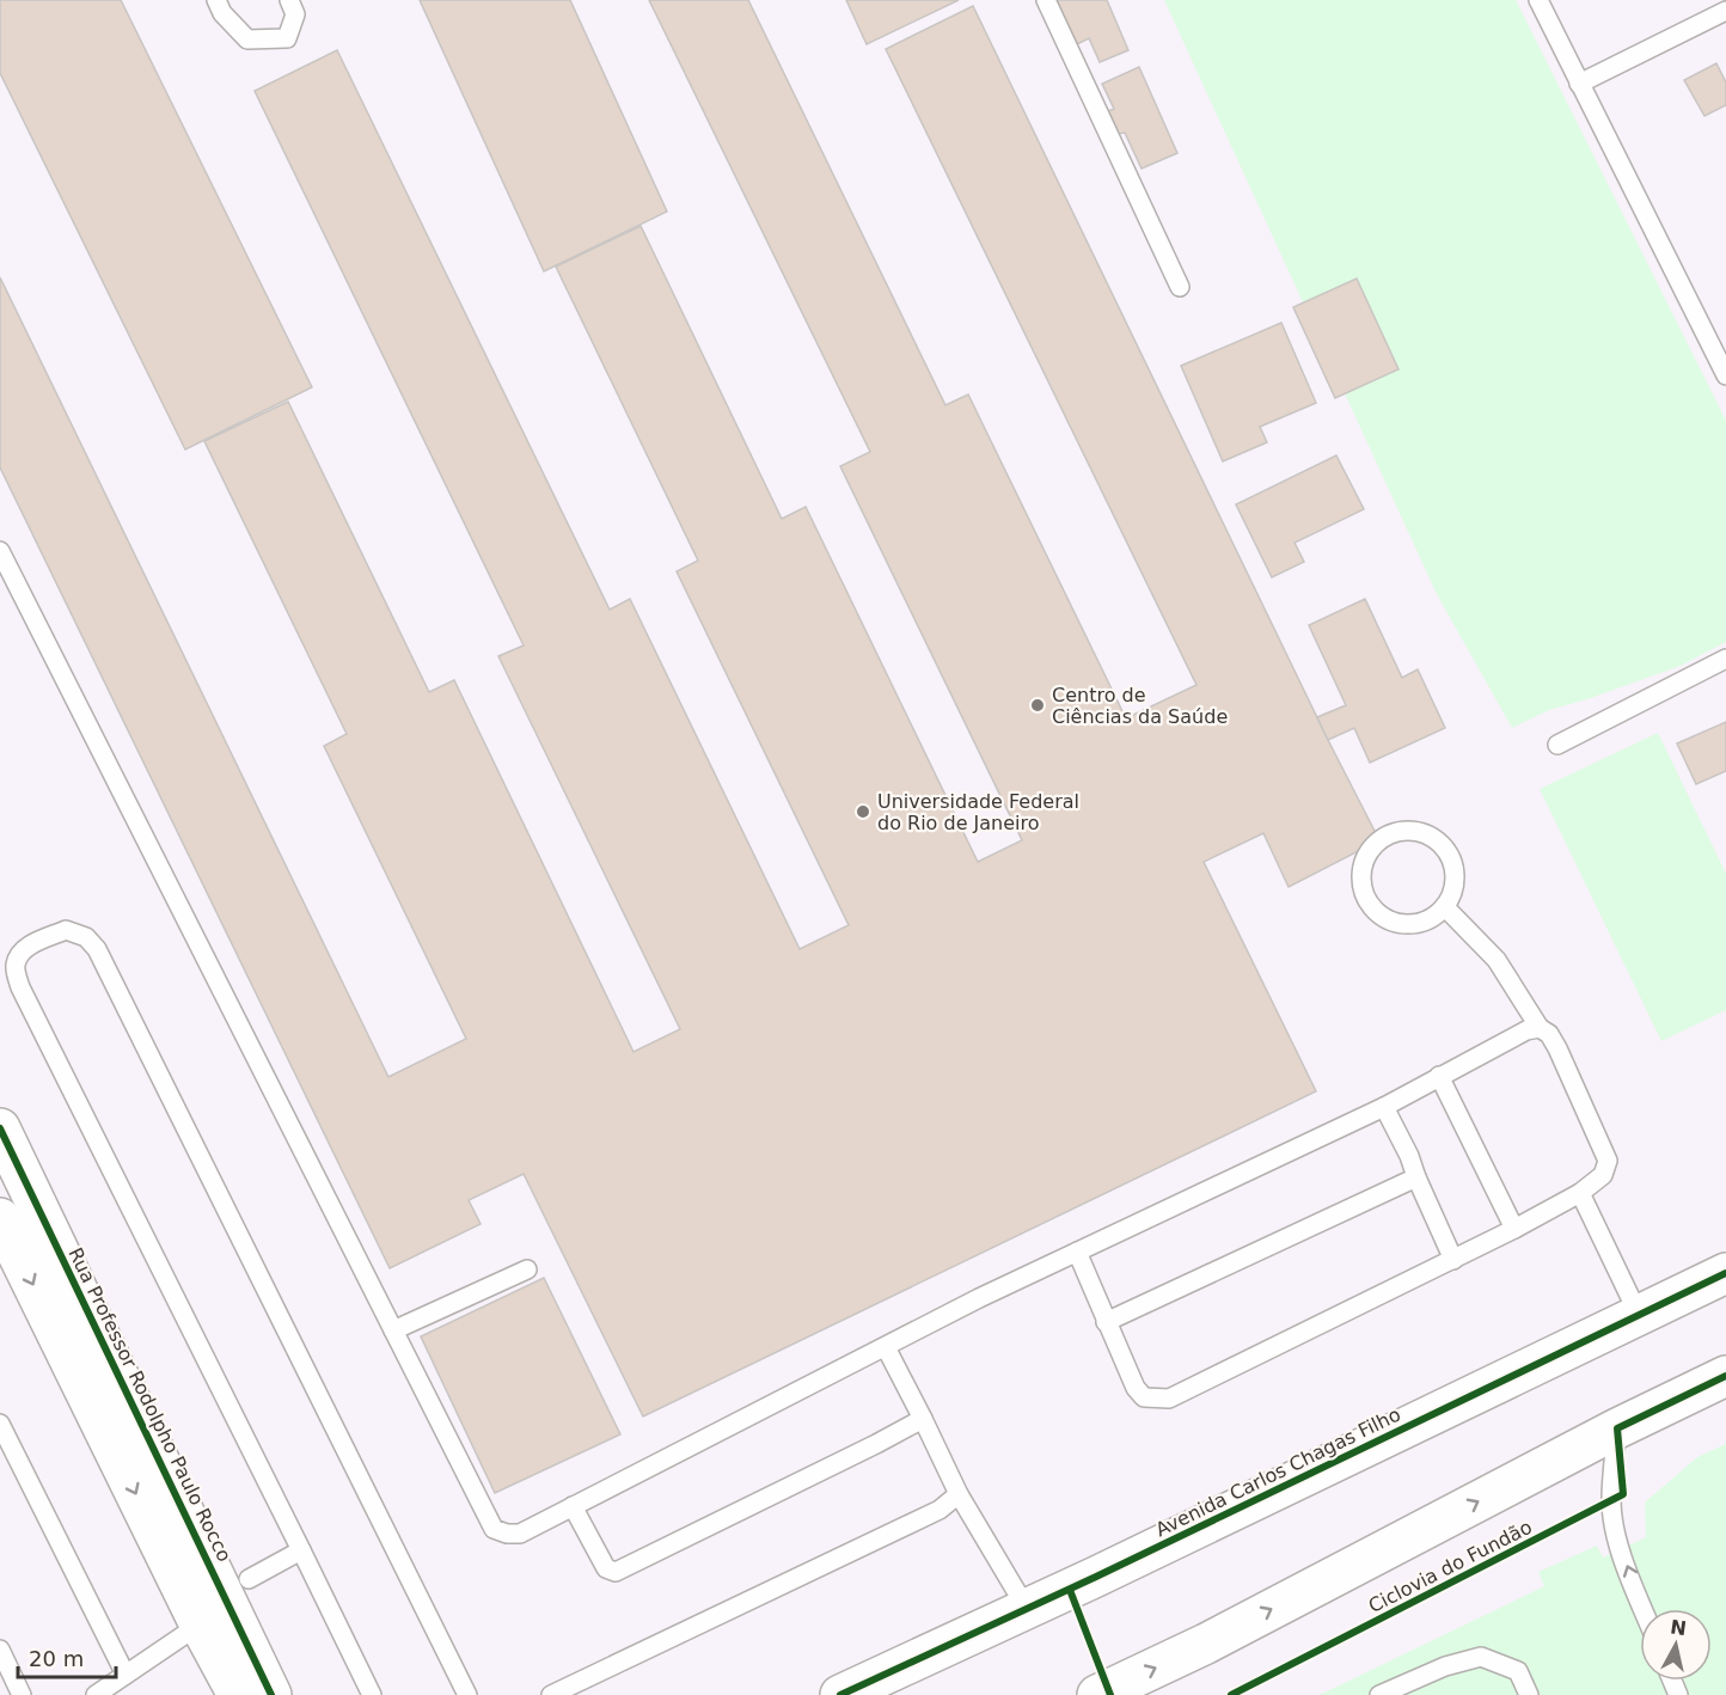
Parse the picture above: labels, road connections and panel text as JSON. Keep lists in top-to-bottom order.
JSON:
{
  "streets": {
    "street": ["Rua Professor Rodolpho Paulo Rocco", "Avenida Carlos Chagas Filho"],
    "cycle path": ["Ciclovia do Fundão"]
  },
  "places": ["Centro de Ciências da Saúde", "Universidade Federal do Rio de Janeiro"],
  "scale_bar": "20 m",
  "north": "top"
}
